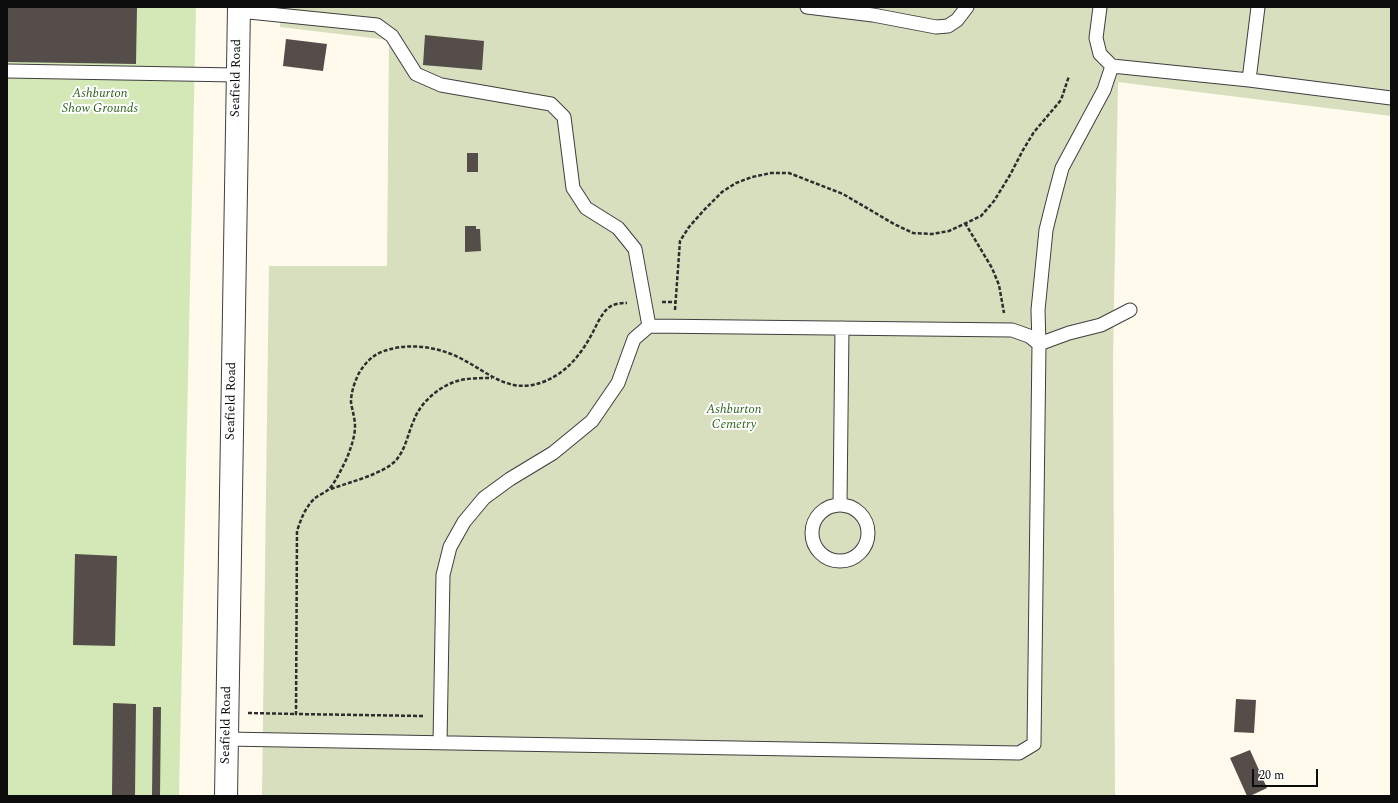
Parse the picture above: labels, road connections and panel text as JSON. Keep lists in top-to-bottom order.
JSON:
{
  "streets": {
    "street": ["Seafield Road"]
  },
  "parks": ["Ashburton Show Grounds", "Ashburton Cemetry"],
  "scale_bar": "20 m"
}
